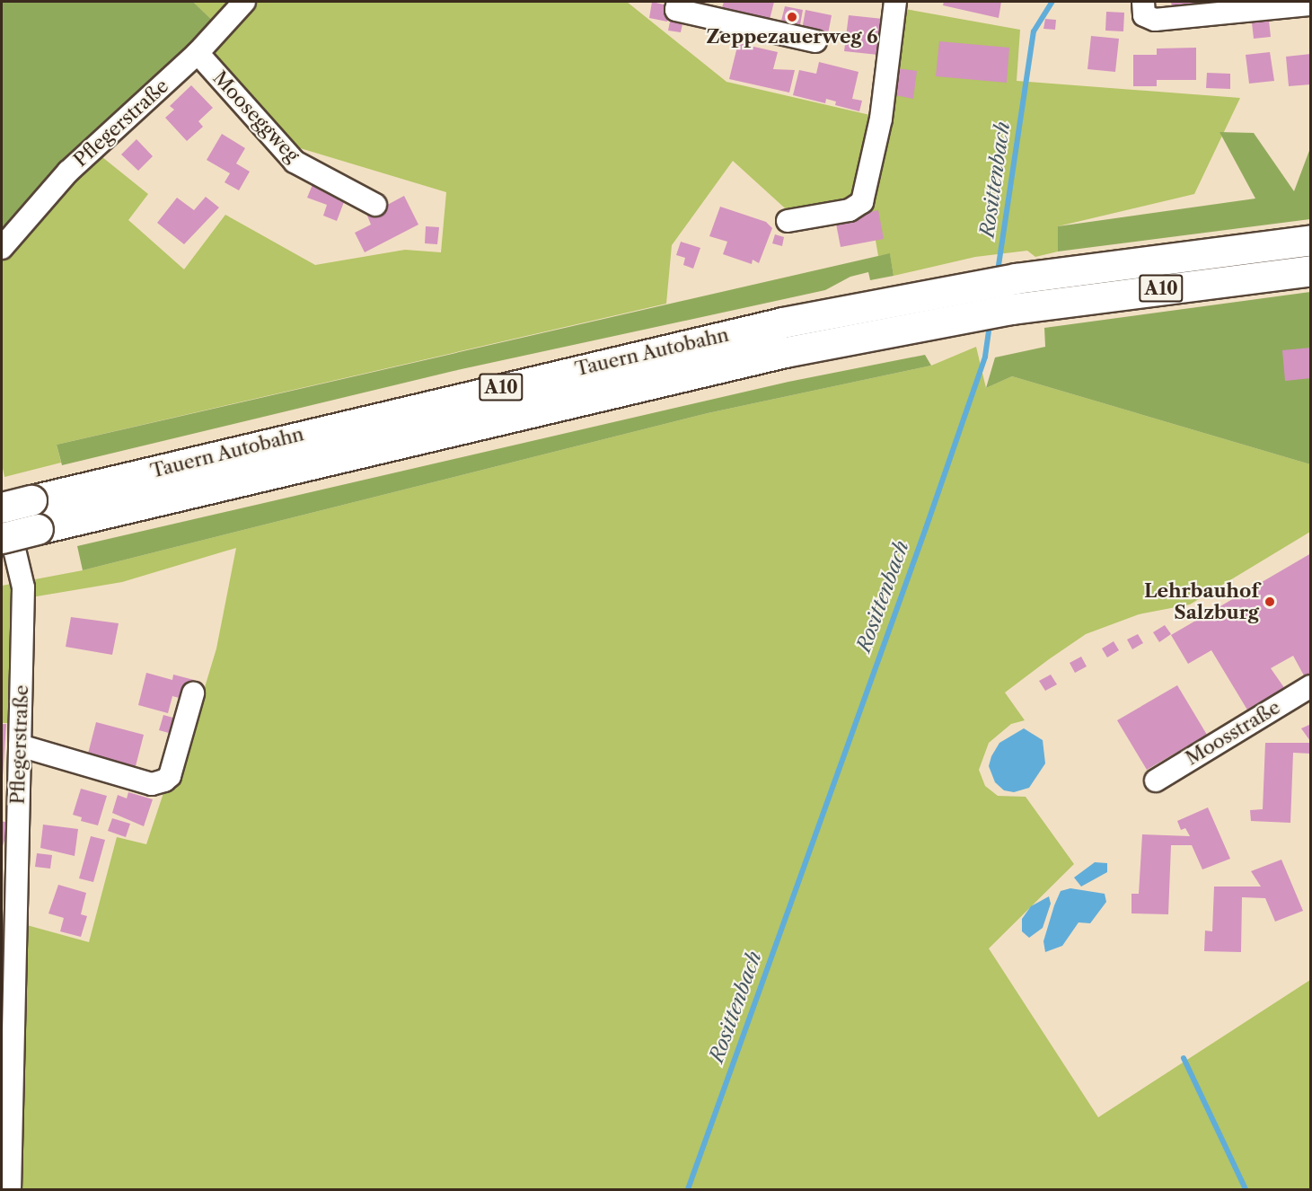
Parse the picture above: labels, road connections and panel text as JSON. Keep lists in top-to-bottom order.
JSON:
{
  "streets": {
    "highway": ["A10", "Tauern Autobahn"],
    "street": ["Mooseggweg", "Pflegerstraße", "Moosstraße"]
  },
  "crossings": [
    ["Mooseggweg", "Pflegerstraße"]
  ],
  "water": ["Rosittenbach"],
  "places": ["Zeppezauerweg 6", "Lehrbauhof Salzburg"]
}
